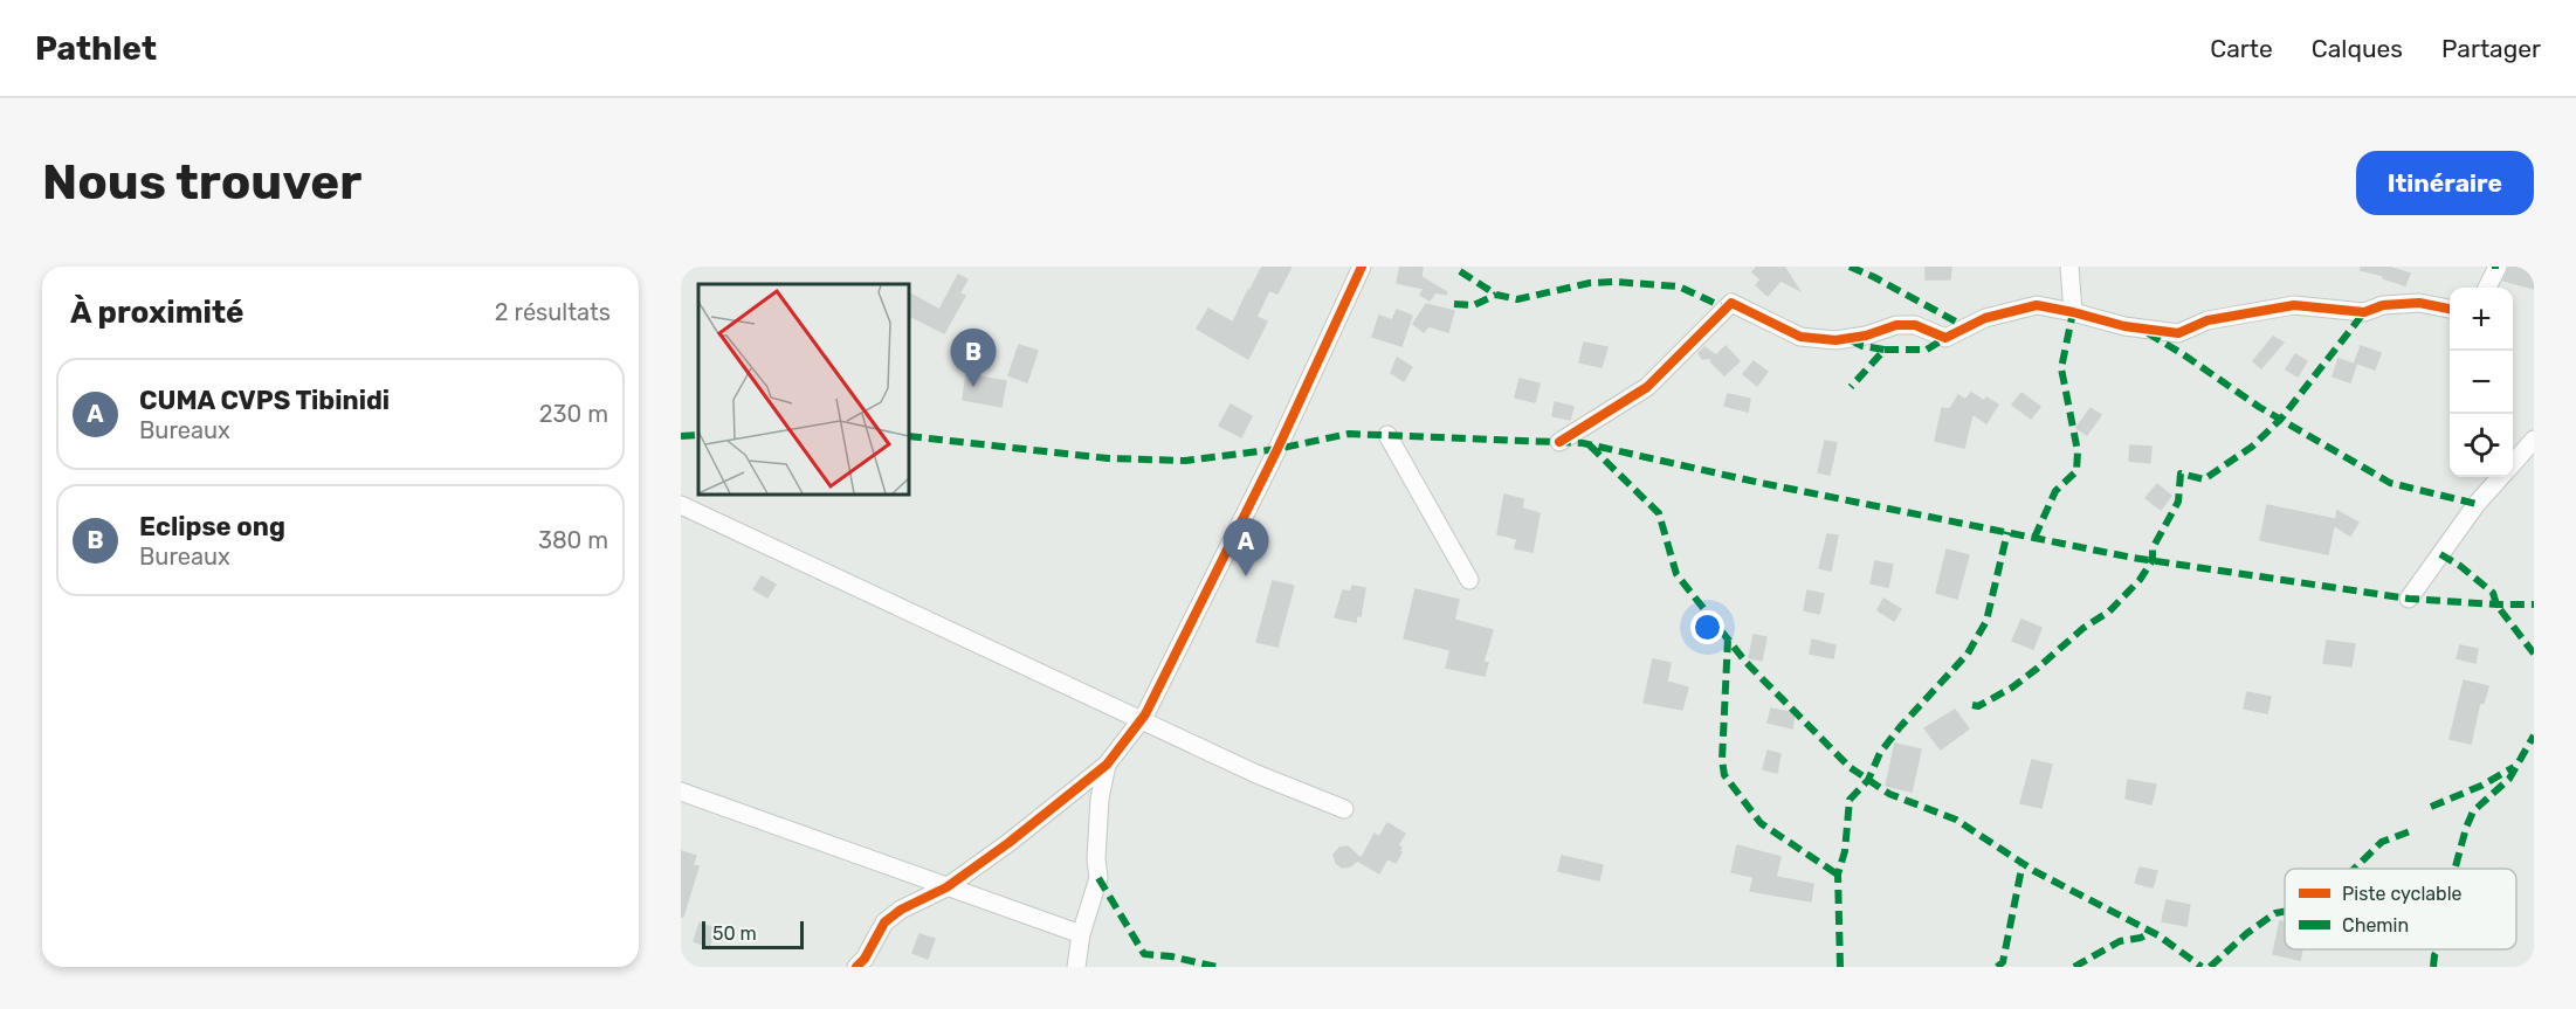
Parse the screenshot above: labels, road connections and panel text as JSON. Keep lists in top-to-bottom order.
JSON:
{
  "legend": ["Piste cyclable", "Chemin"],
  "scale_bar": "50 m",
  "page": {
    "header": "Pathlet",
    "nav": ["Carte", "Calques", "Partager"],
    "buttons": "Itinéraire",
    "title": "Nous trouver",
    "heading": ["À proximité", "2 résultats"],
    "map_buttons": ["+", "−"],
    "pins": ["B", "A"],
    "list": [
      {
        "mark": "A",
        "name": "CUMA CVPS Tibinidi",
        "note": "Bureaux",
        "value": "230 m"
      },
      {
        "mark": "B",
        "name": "Eclipse ong",
        "note": "Bureaux",
        "value": "380 m"
      }
    ],
    "scale": "50 m"
  }
}
